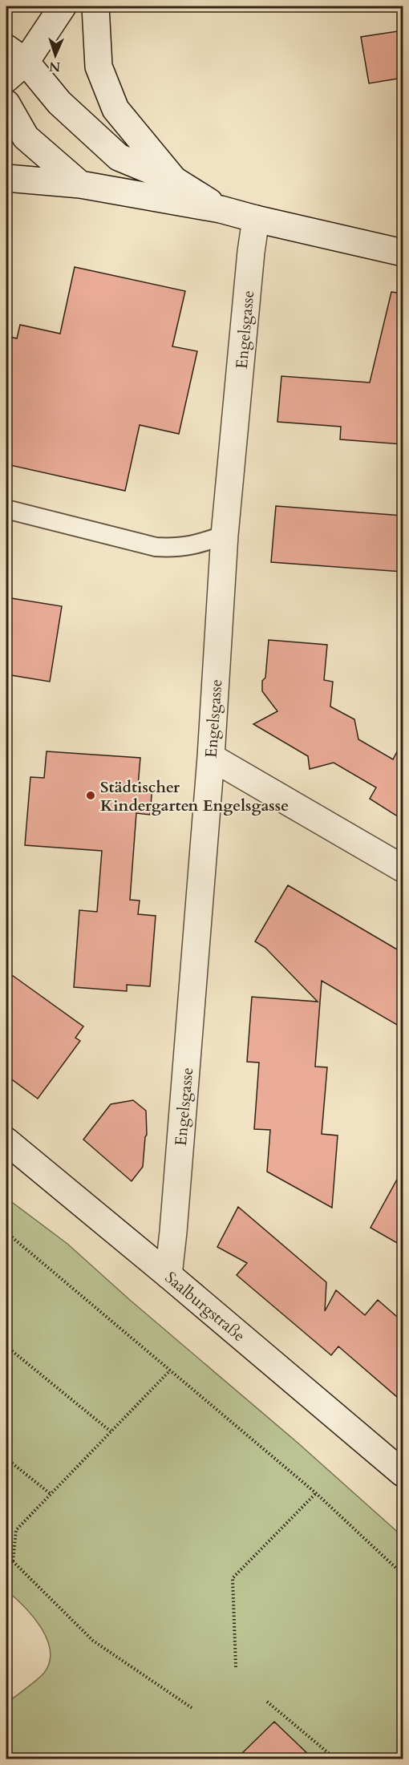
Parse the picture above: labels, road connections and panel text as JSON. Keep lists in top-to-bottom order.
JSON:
{
  "streets": {
    "street": ["Engelsgasse", "Saalburgstraße"]
  },
  "crossings": [
    ["Engelsgasse", "Saalburgstraße"]
  ],
  "places": ["Städtischer Kindergarten Engelsgasse"],
  "north": "bottom"
}
